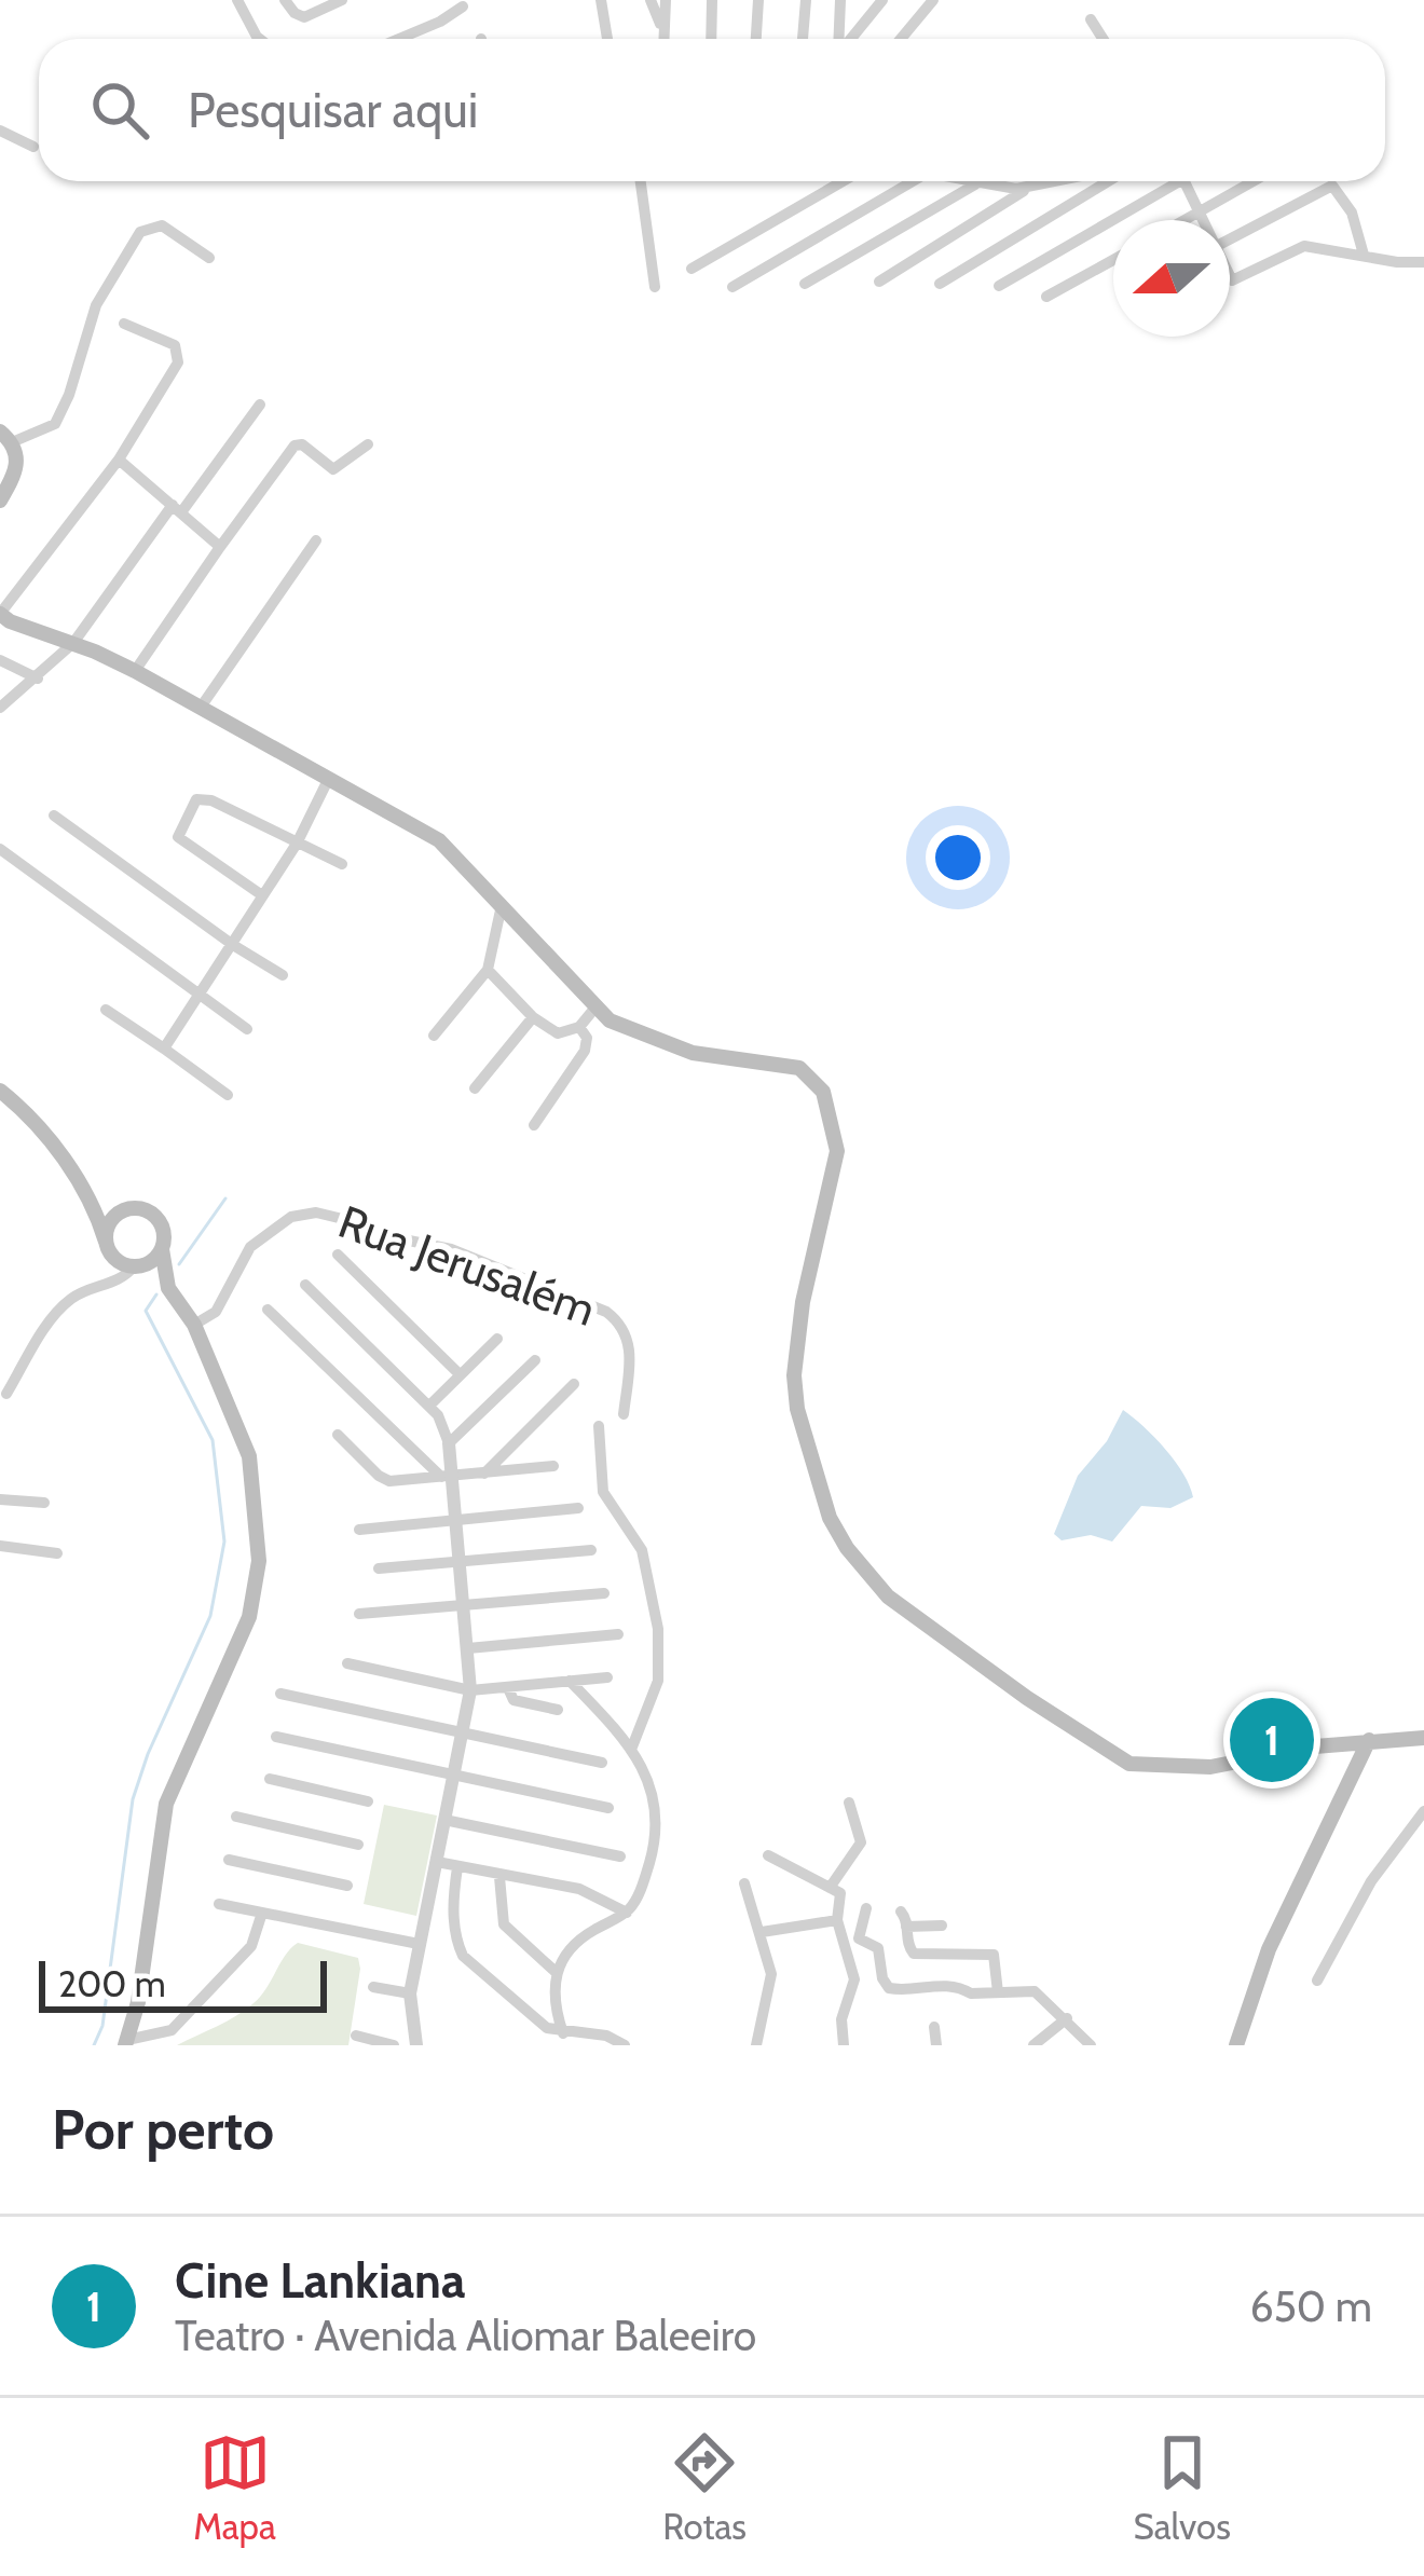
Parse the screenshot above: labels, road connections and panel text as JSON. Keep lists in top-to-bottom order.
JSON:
{
  "streets": {
    "street": ["Rua Jerusalém"]
  },
  "scale_bar": "200 m",
  "north": "left",
  "page": {
    "search": "Pesquisar aqui",
    "pins": "1",
    "scale": "200 m",
    "heading": "Por perto",
    "list": [
      {
        "mark": "1",
        "name": "Cine Lankiana",
        "note": "Teatro · Avenida Aliomar Baleeiro",
        "value": "650 m"
      }
    ],
    "nav": ["Mapa", "Rotas", "Salvos"]
  }
}
